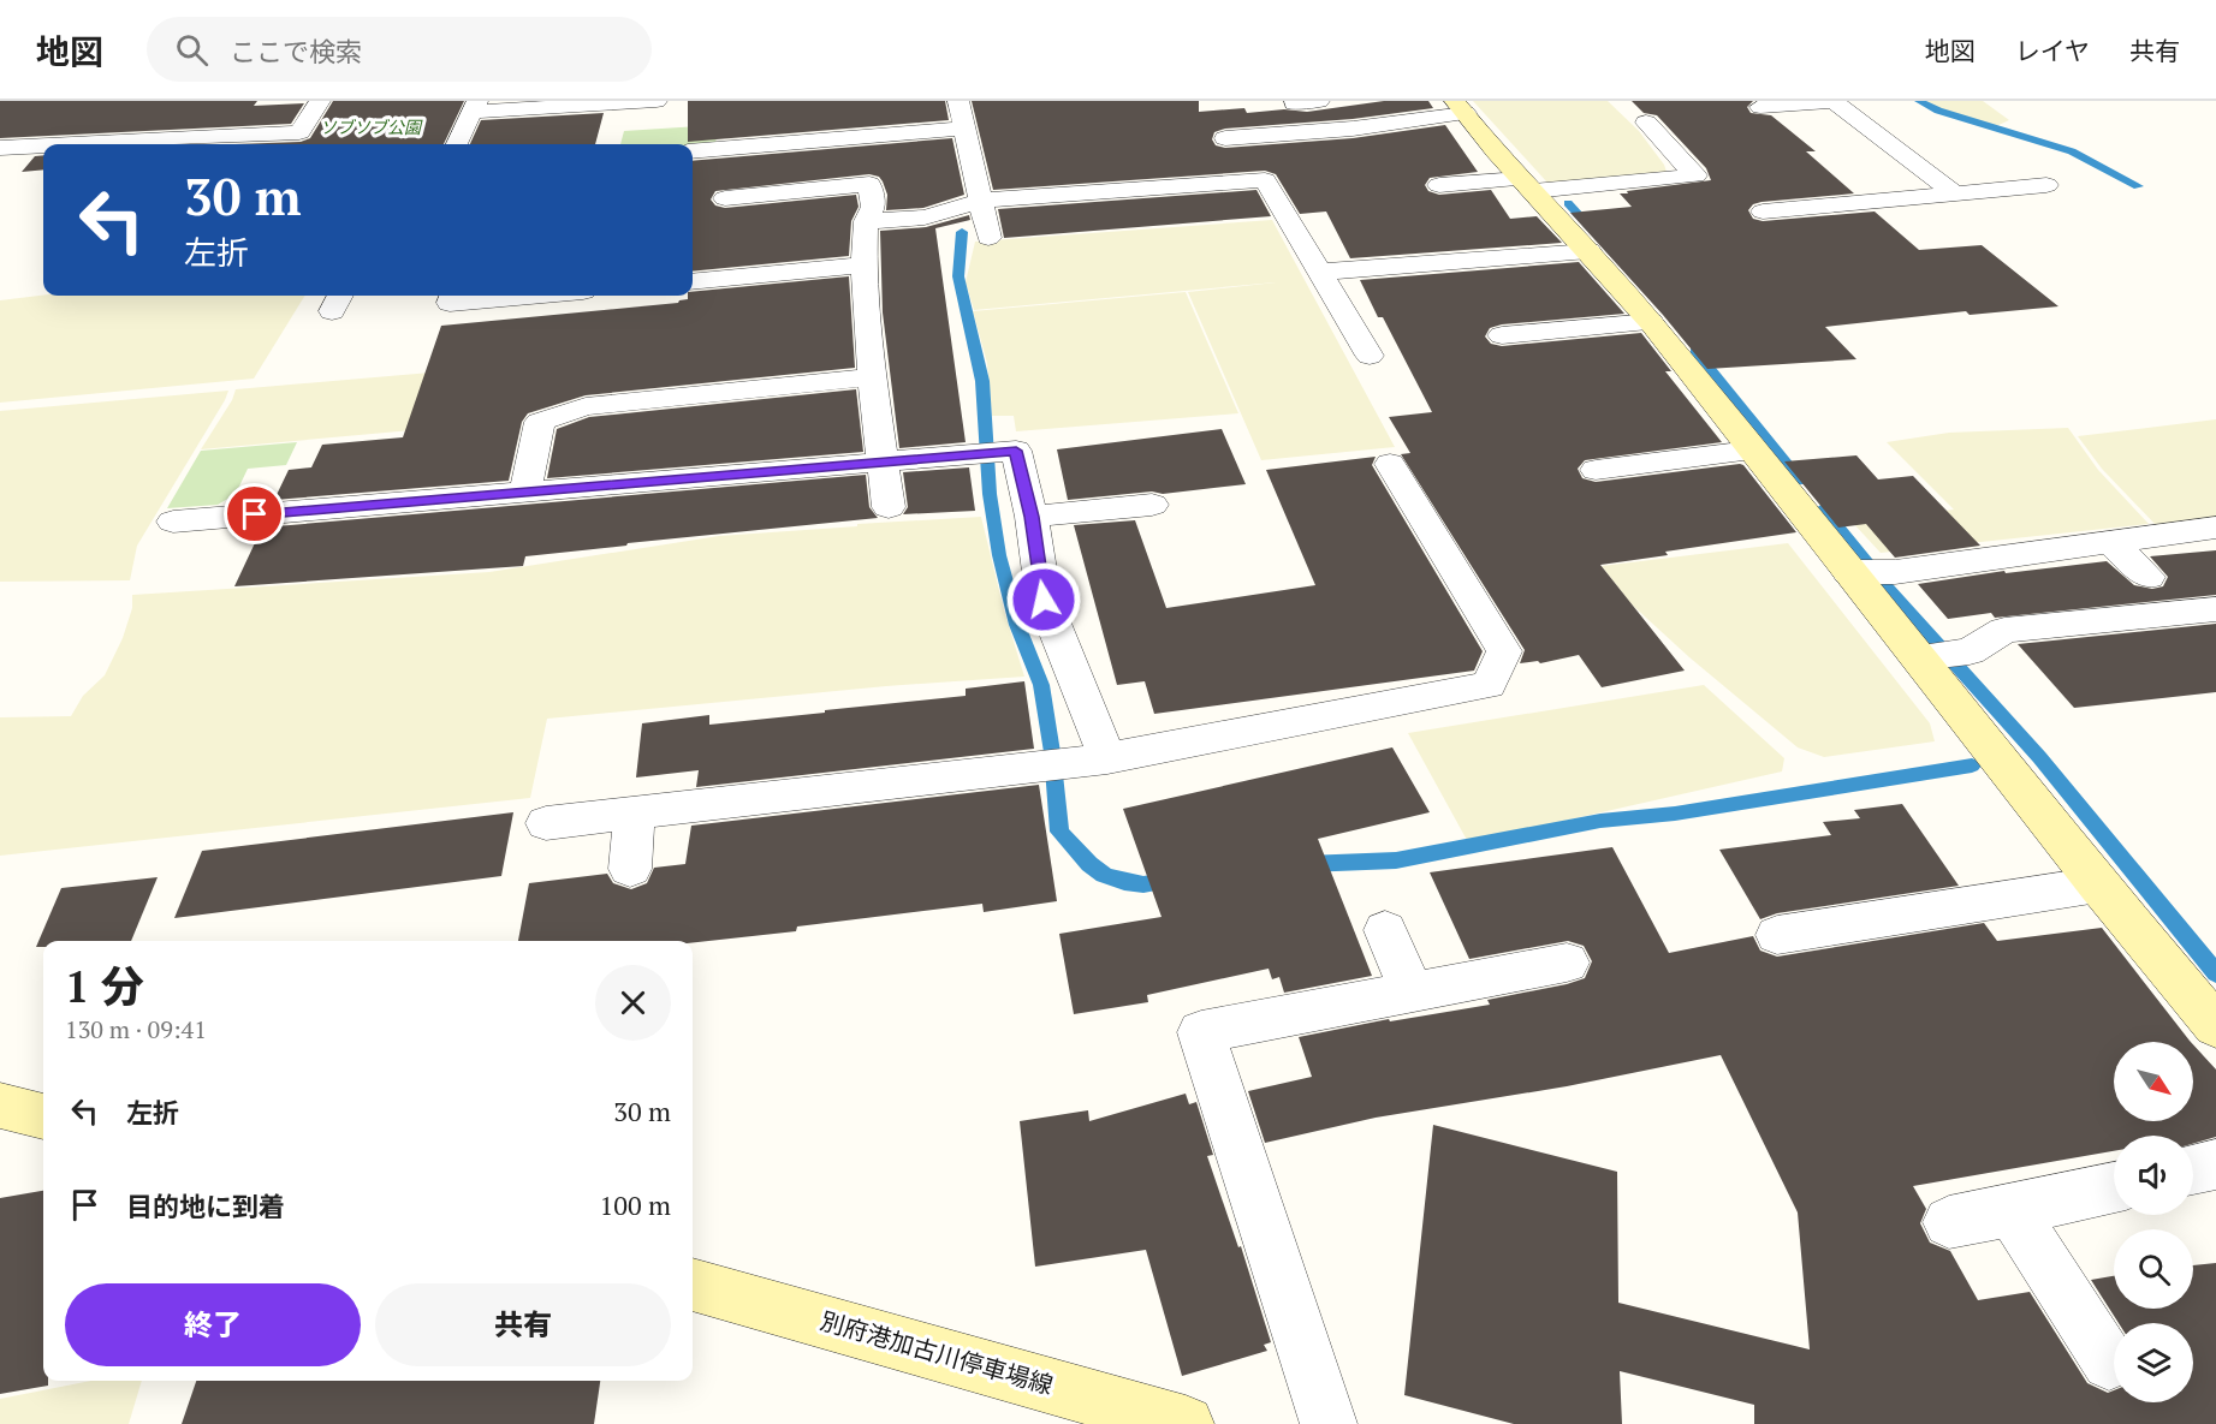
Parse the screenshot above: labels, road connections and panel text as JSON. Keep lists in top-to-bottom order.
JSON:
{
  "streets": {
    "street": ["別府港加古川停車場線"]
  },
  "parks": ["ソブソブ公園"],
  "north": "bottom right",
  "page": {
    "header": "地図",
    "search": "ここで検索",
    "nav": ["地図", "レイヤ", "共有"],
    "turn": ["30 m", "左折"],
    "heading": ["1 分", "130 m · 09:41"],
    "list": [
      {
        "name": "左折",
        "value": "30 m"
      },
      {
        "name": "目的地に到着",
        "value": "100 m"
      }
    ],
    "buttons": ["終了", "共有"]
  }
}
